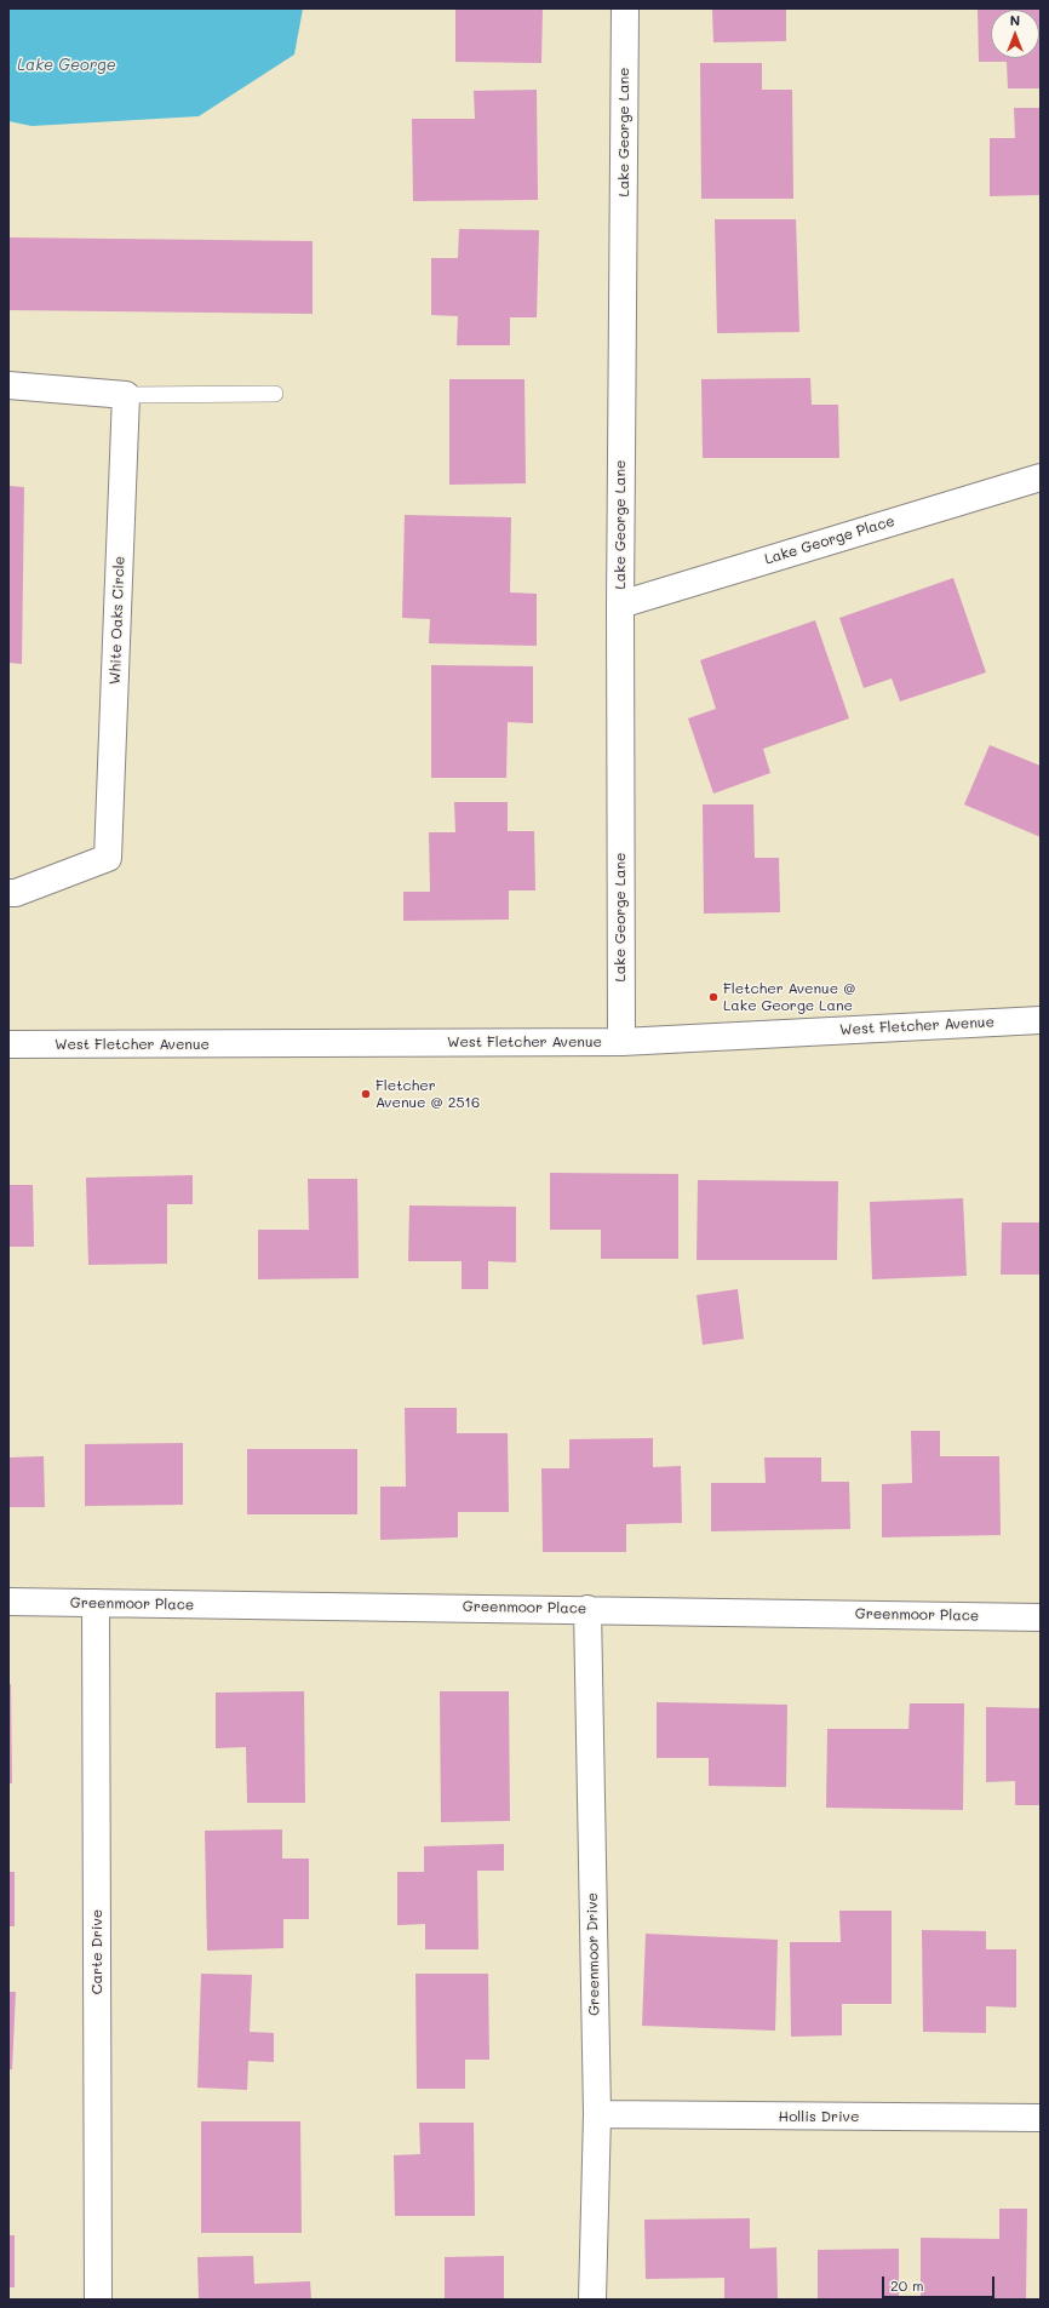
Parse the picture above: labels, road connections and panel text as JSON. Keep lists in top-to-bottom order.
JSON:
{
  "streets": {
    "street": [
      "Lake George Lane",
      "Lake George Place",
      "White Oaks Circle",
      "West Fletcher Avenue",
      "Greenmoor Place",
      "Carte Drive",
      "Greenmoor Drive",
      "Hollis Drive"
    ]
  },
  "crossings": [
    ["Lake George Lane", "Lake George Place"],
    ["Lake George Lane", "West Fletcher Avenue"],
    ["Greenmoor Place", "Carte Drive"],
    ["Greenmoor Place", "Greenmoor Drive"],
    ["Greenmoor Drive", "Hollis Drive"]
  ],
  "water": ["Lake George"],
  "places": ["Fletcher Avenue @ Lake George Lane", "Fletcher Avenue @ 2516"],
  "scale_bar": "20 m",
  "north": "top"
}
